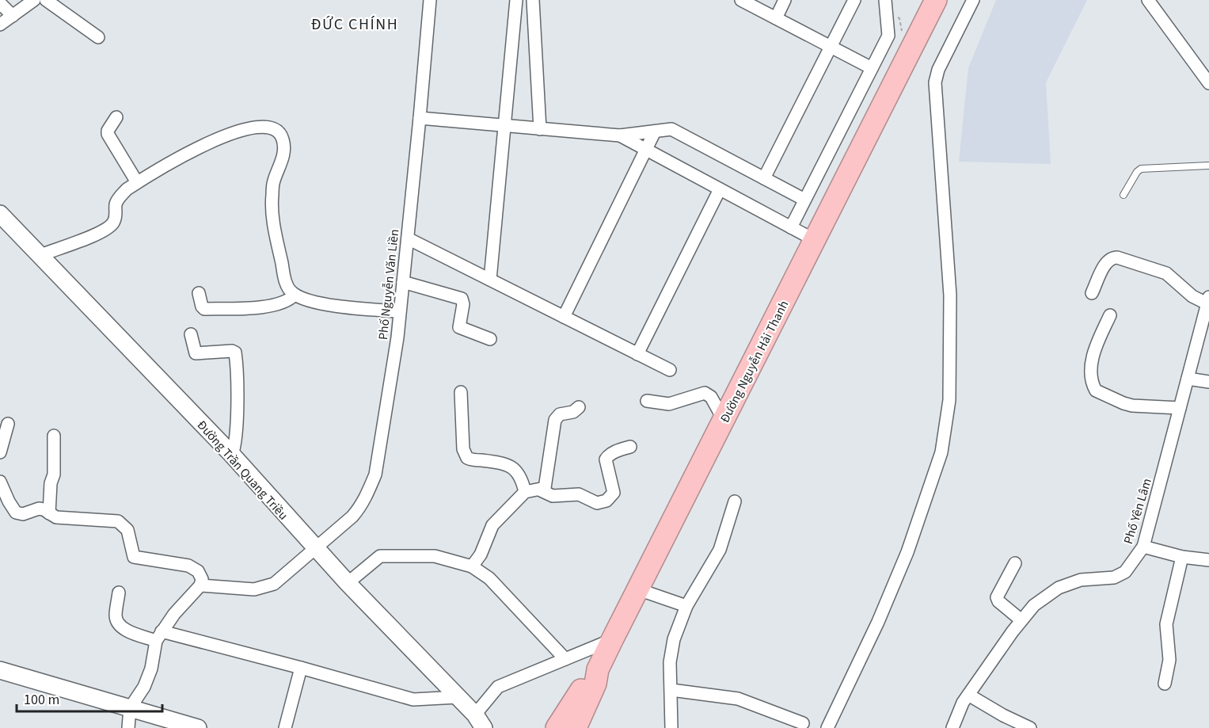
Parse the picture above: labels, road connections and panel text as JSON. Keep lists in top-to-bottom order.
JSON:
{
  "streets": {
    "highway": ["Đường Nguyễn Hải Thanh"],
    "main road": ["Đường Trần Quang Triều"],
    "street": ["Phố Nguyễn Văn Liền", "Phố Yên Lâm"]
  },
  "crossings": [
    ["Phố Nguyễn Văn Liền", "Đường Trần Quang Triều"]
  ],
  "districts": ["ĐỨC CHÍNH"],
  "scale_bar": "100 m"
}
